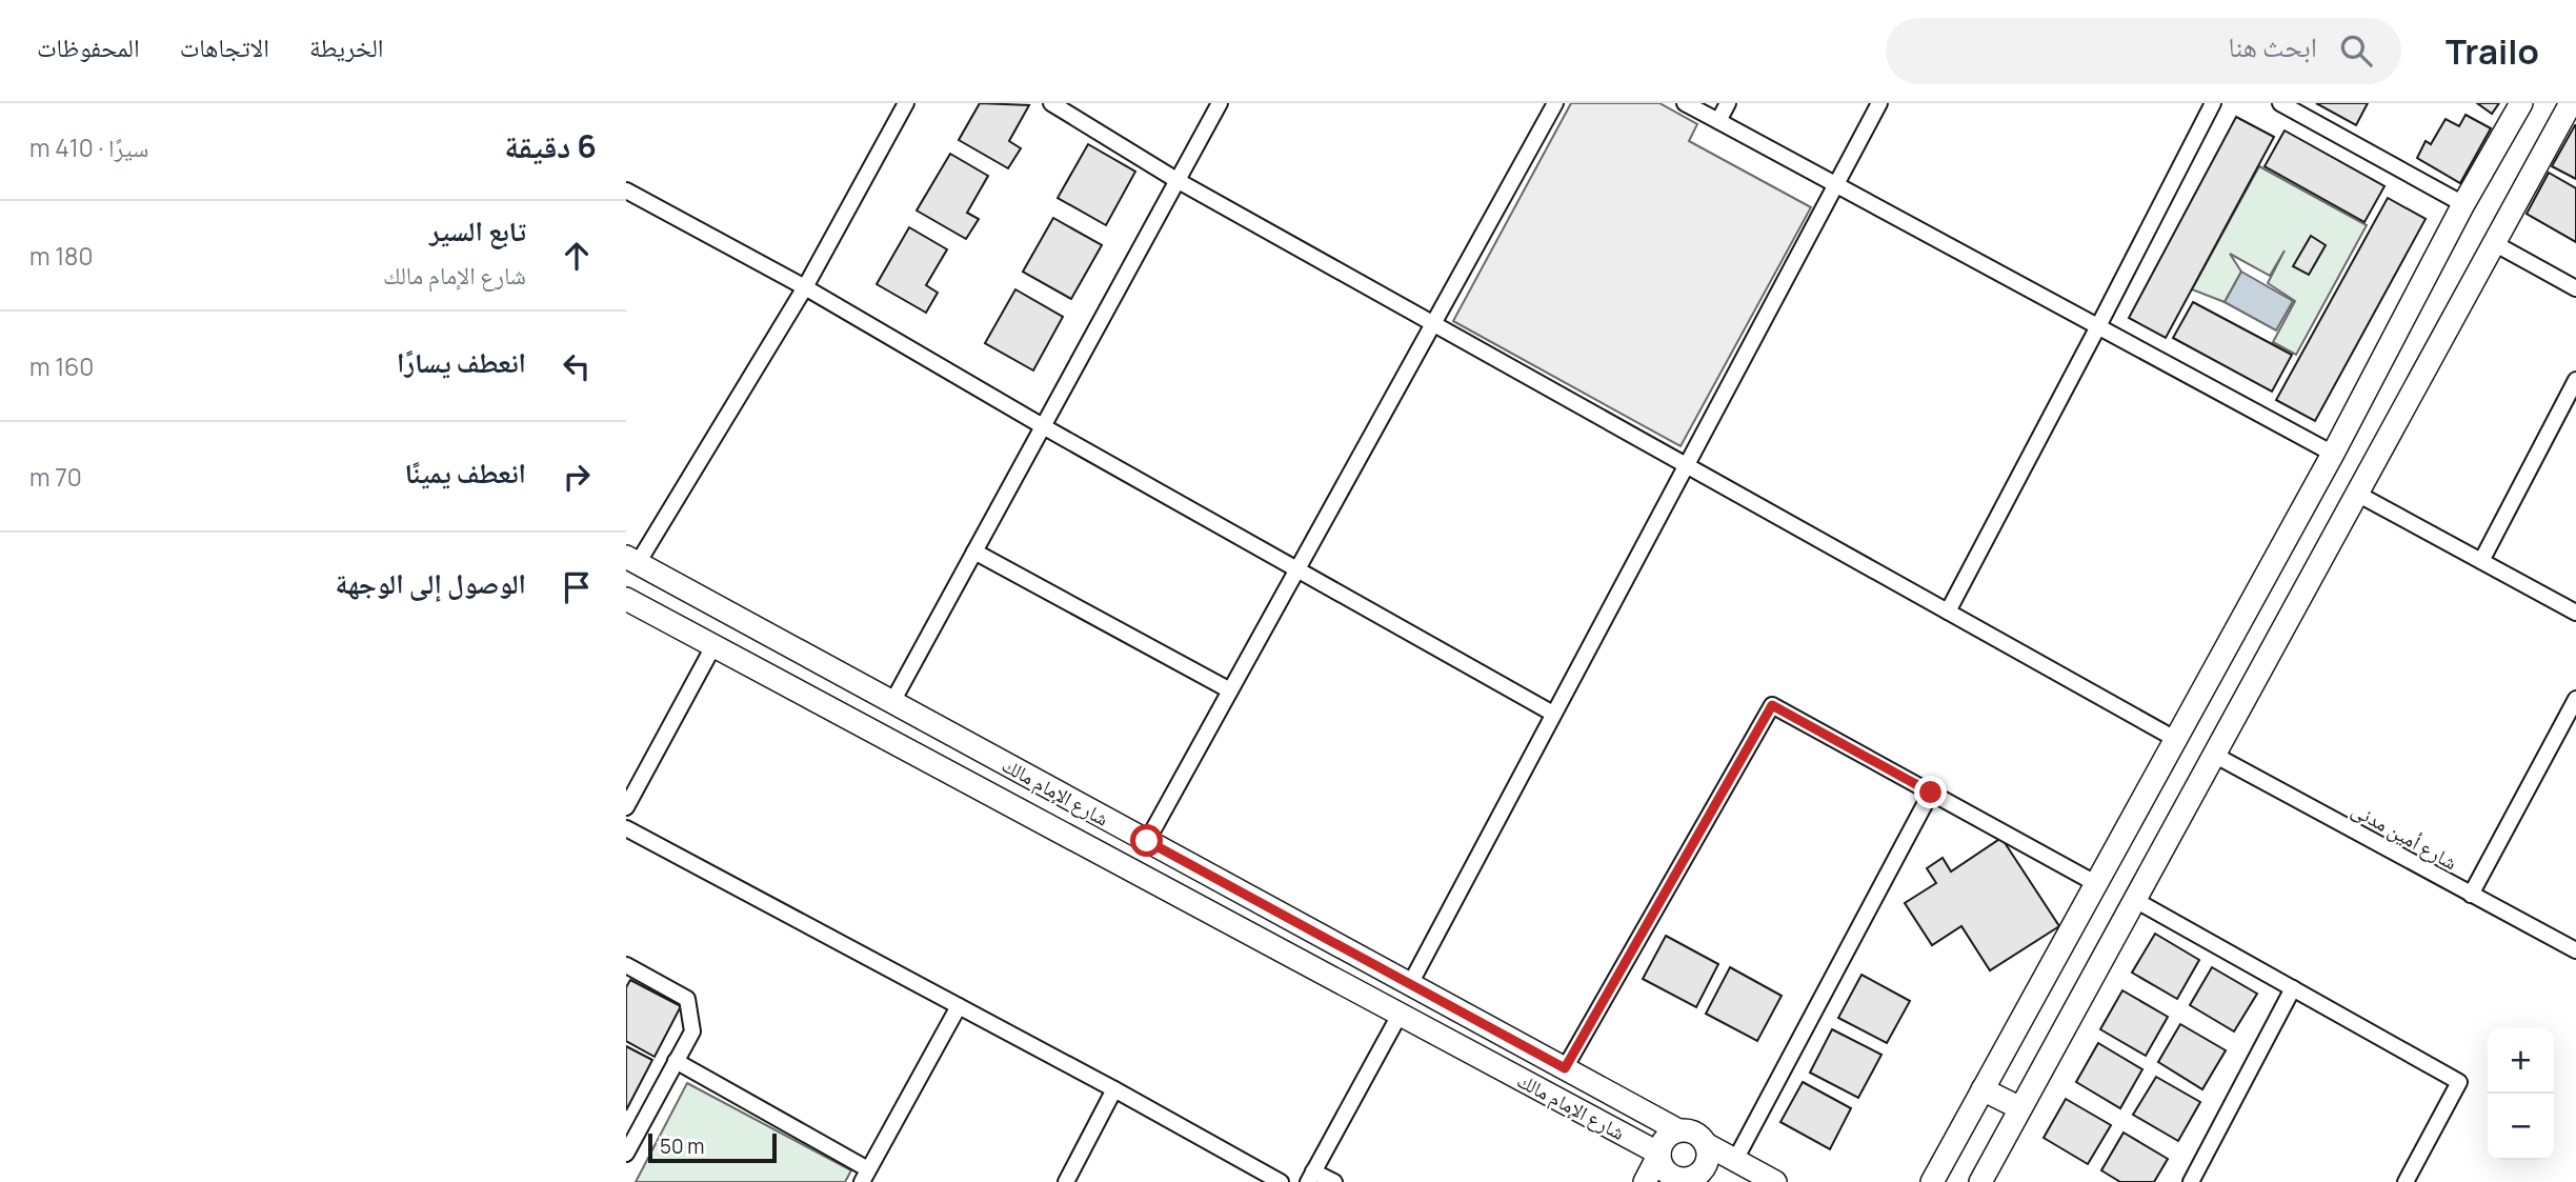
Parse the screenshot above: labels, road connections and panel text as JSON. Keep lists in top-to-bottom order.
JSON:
{
  "streets": {
    "street": ["شارع الإمام مالك", "شارع أمين مدنى"]
  },
  "scale_bar": "50 m",
  "page": {
    "header": "Trailo",
    "search": "ابحث هنا",
    "nav": ["الخريطة", "الاتجاهات", "المحفوظات"],
    "heading": ["6 دقيقة", "سيرًا · 410 m"],
    "list": [
      ["تابع السير", "شارع الإمام مالك", "180 m"],
      ["انعطف يسارًا", "160 m"],
      ["انعطف يمينًا", "70 m"],
      "الوصول إلى الوجهة"
    ],
    "map_buttons": ["+", "−"],
    "scale": "50 m"
  }
}
